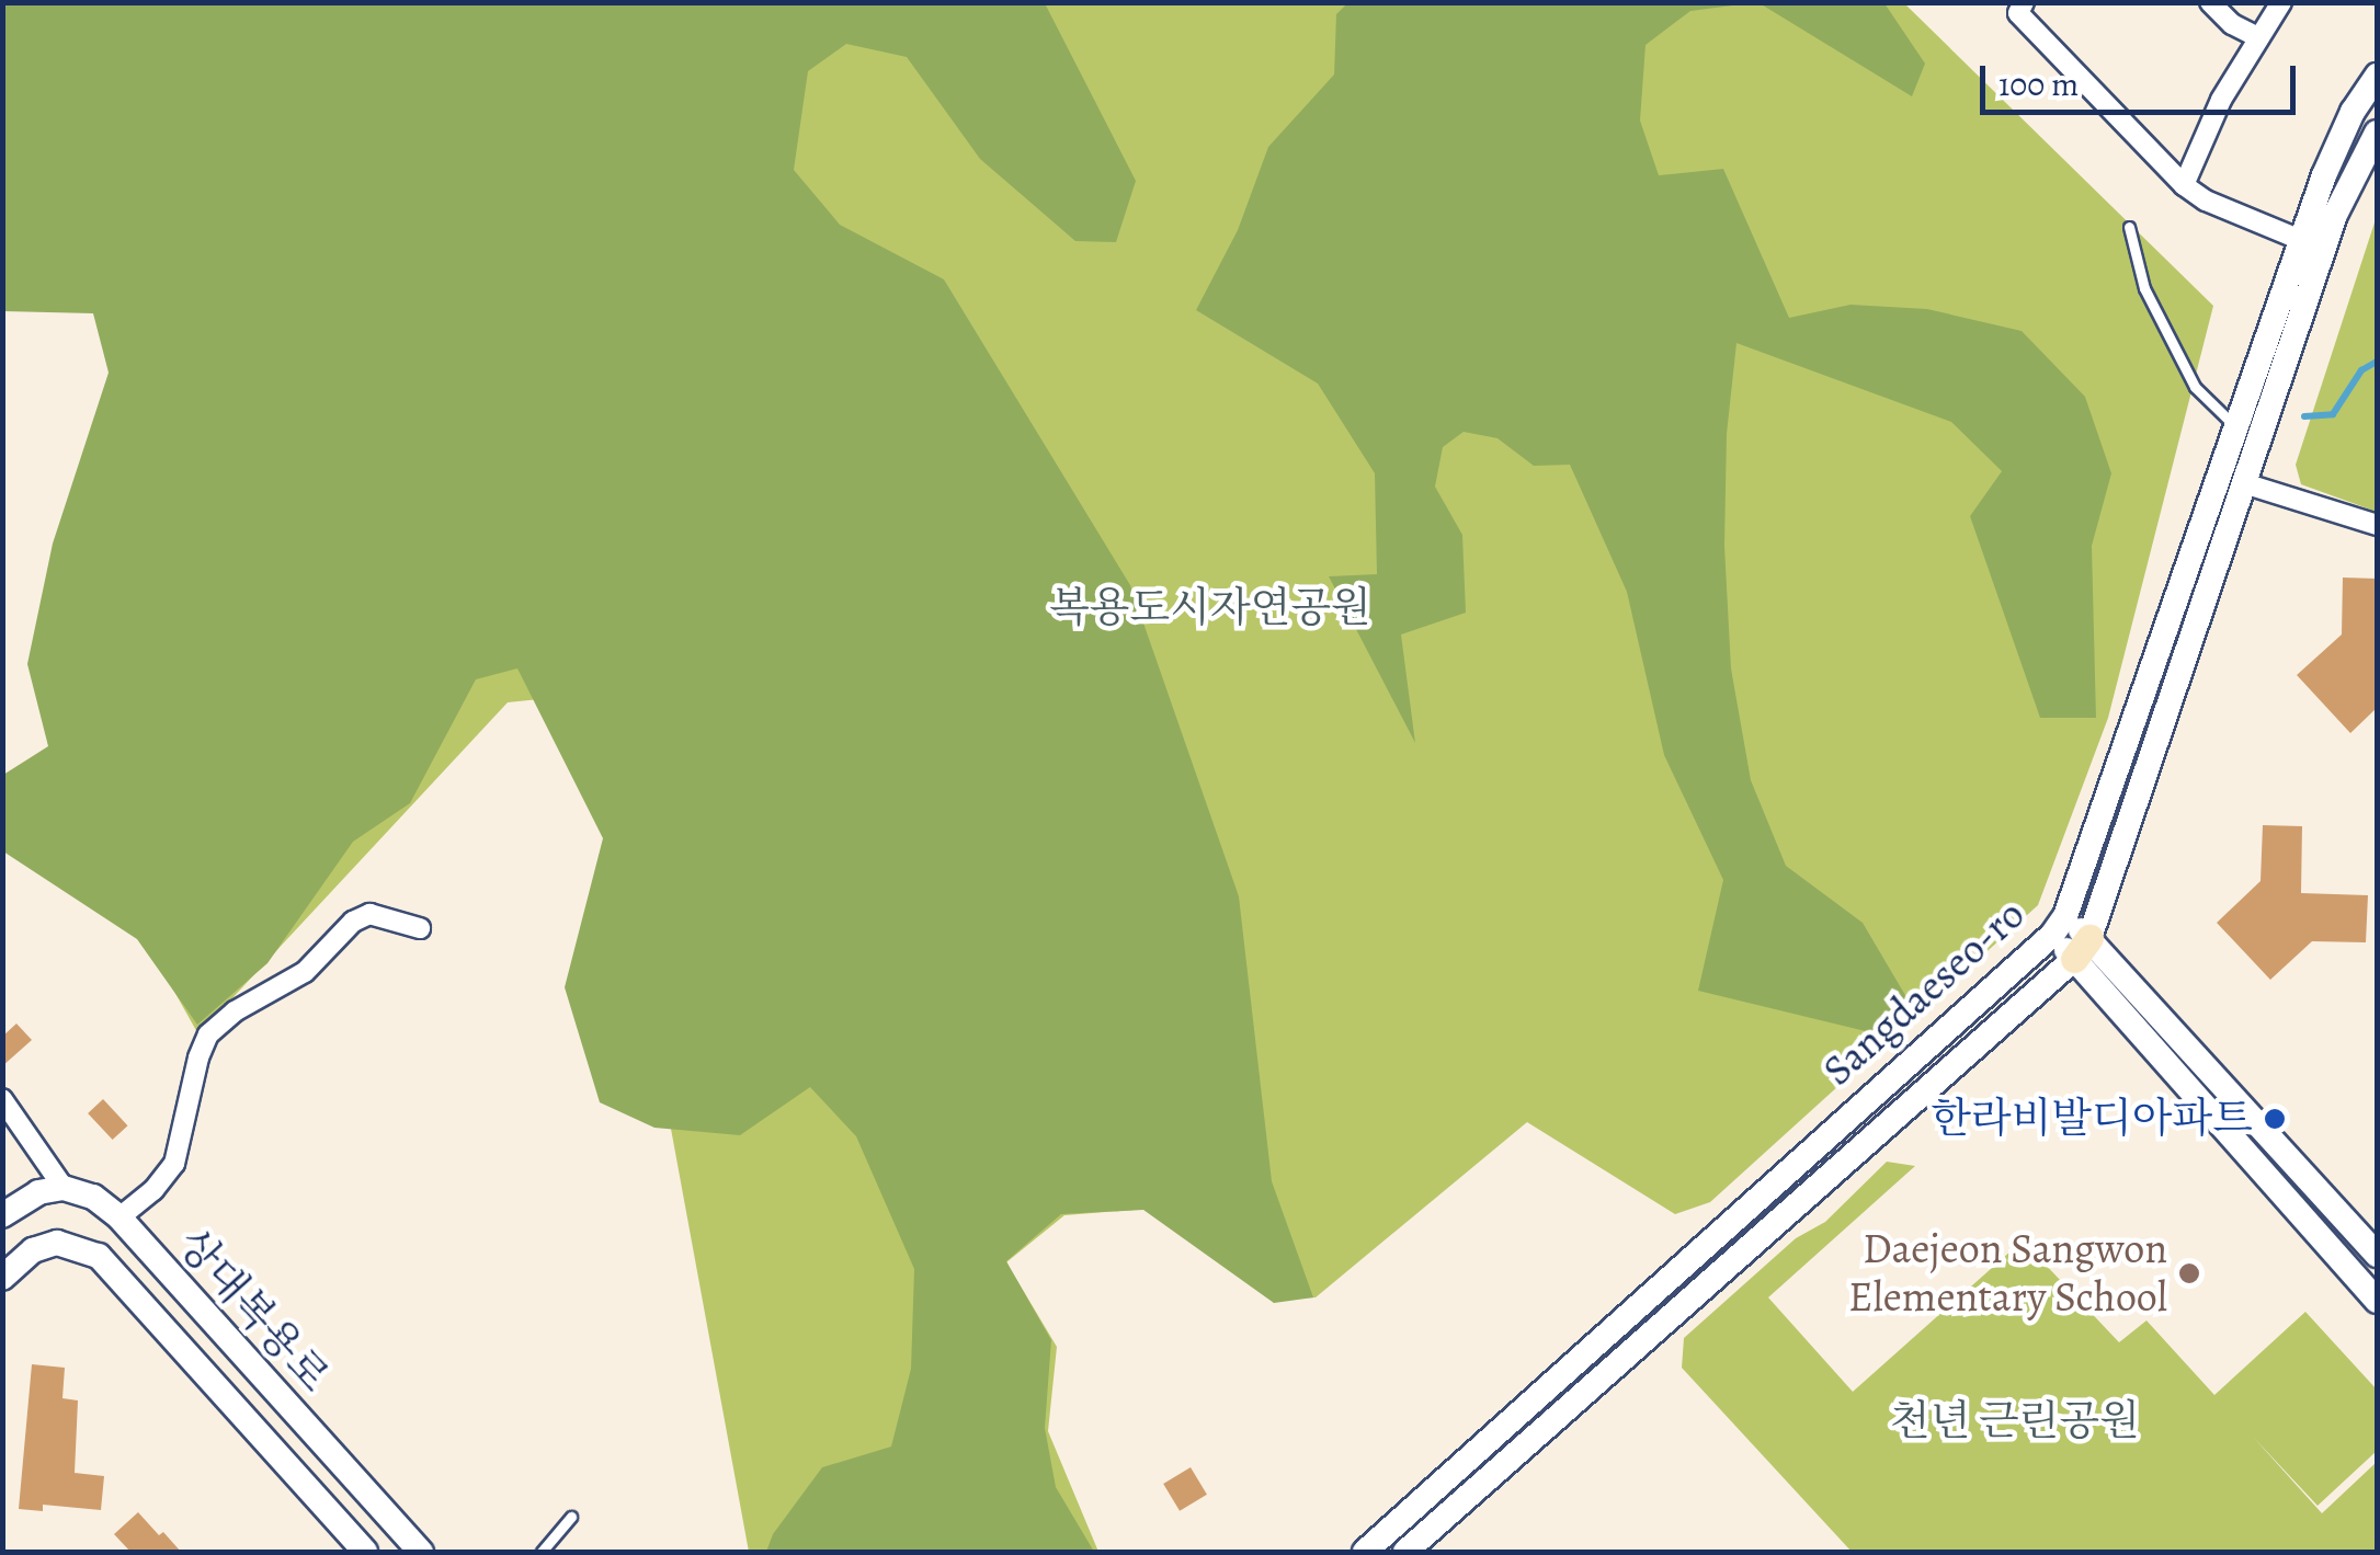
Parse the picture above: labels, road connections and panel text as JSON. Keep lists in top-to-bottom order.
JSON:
{
  "streets": {
    "street": ["Sangdaeseo-ro", "상대복용로"]
  },
  "parks": ["복용도시자연공원", "천년 근린공원"],
  "places": ["한라비발디아파트", "Daejeon Sangwon Elementary School"],
  "scale_bar": "100 m"
}
